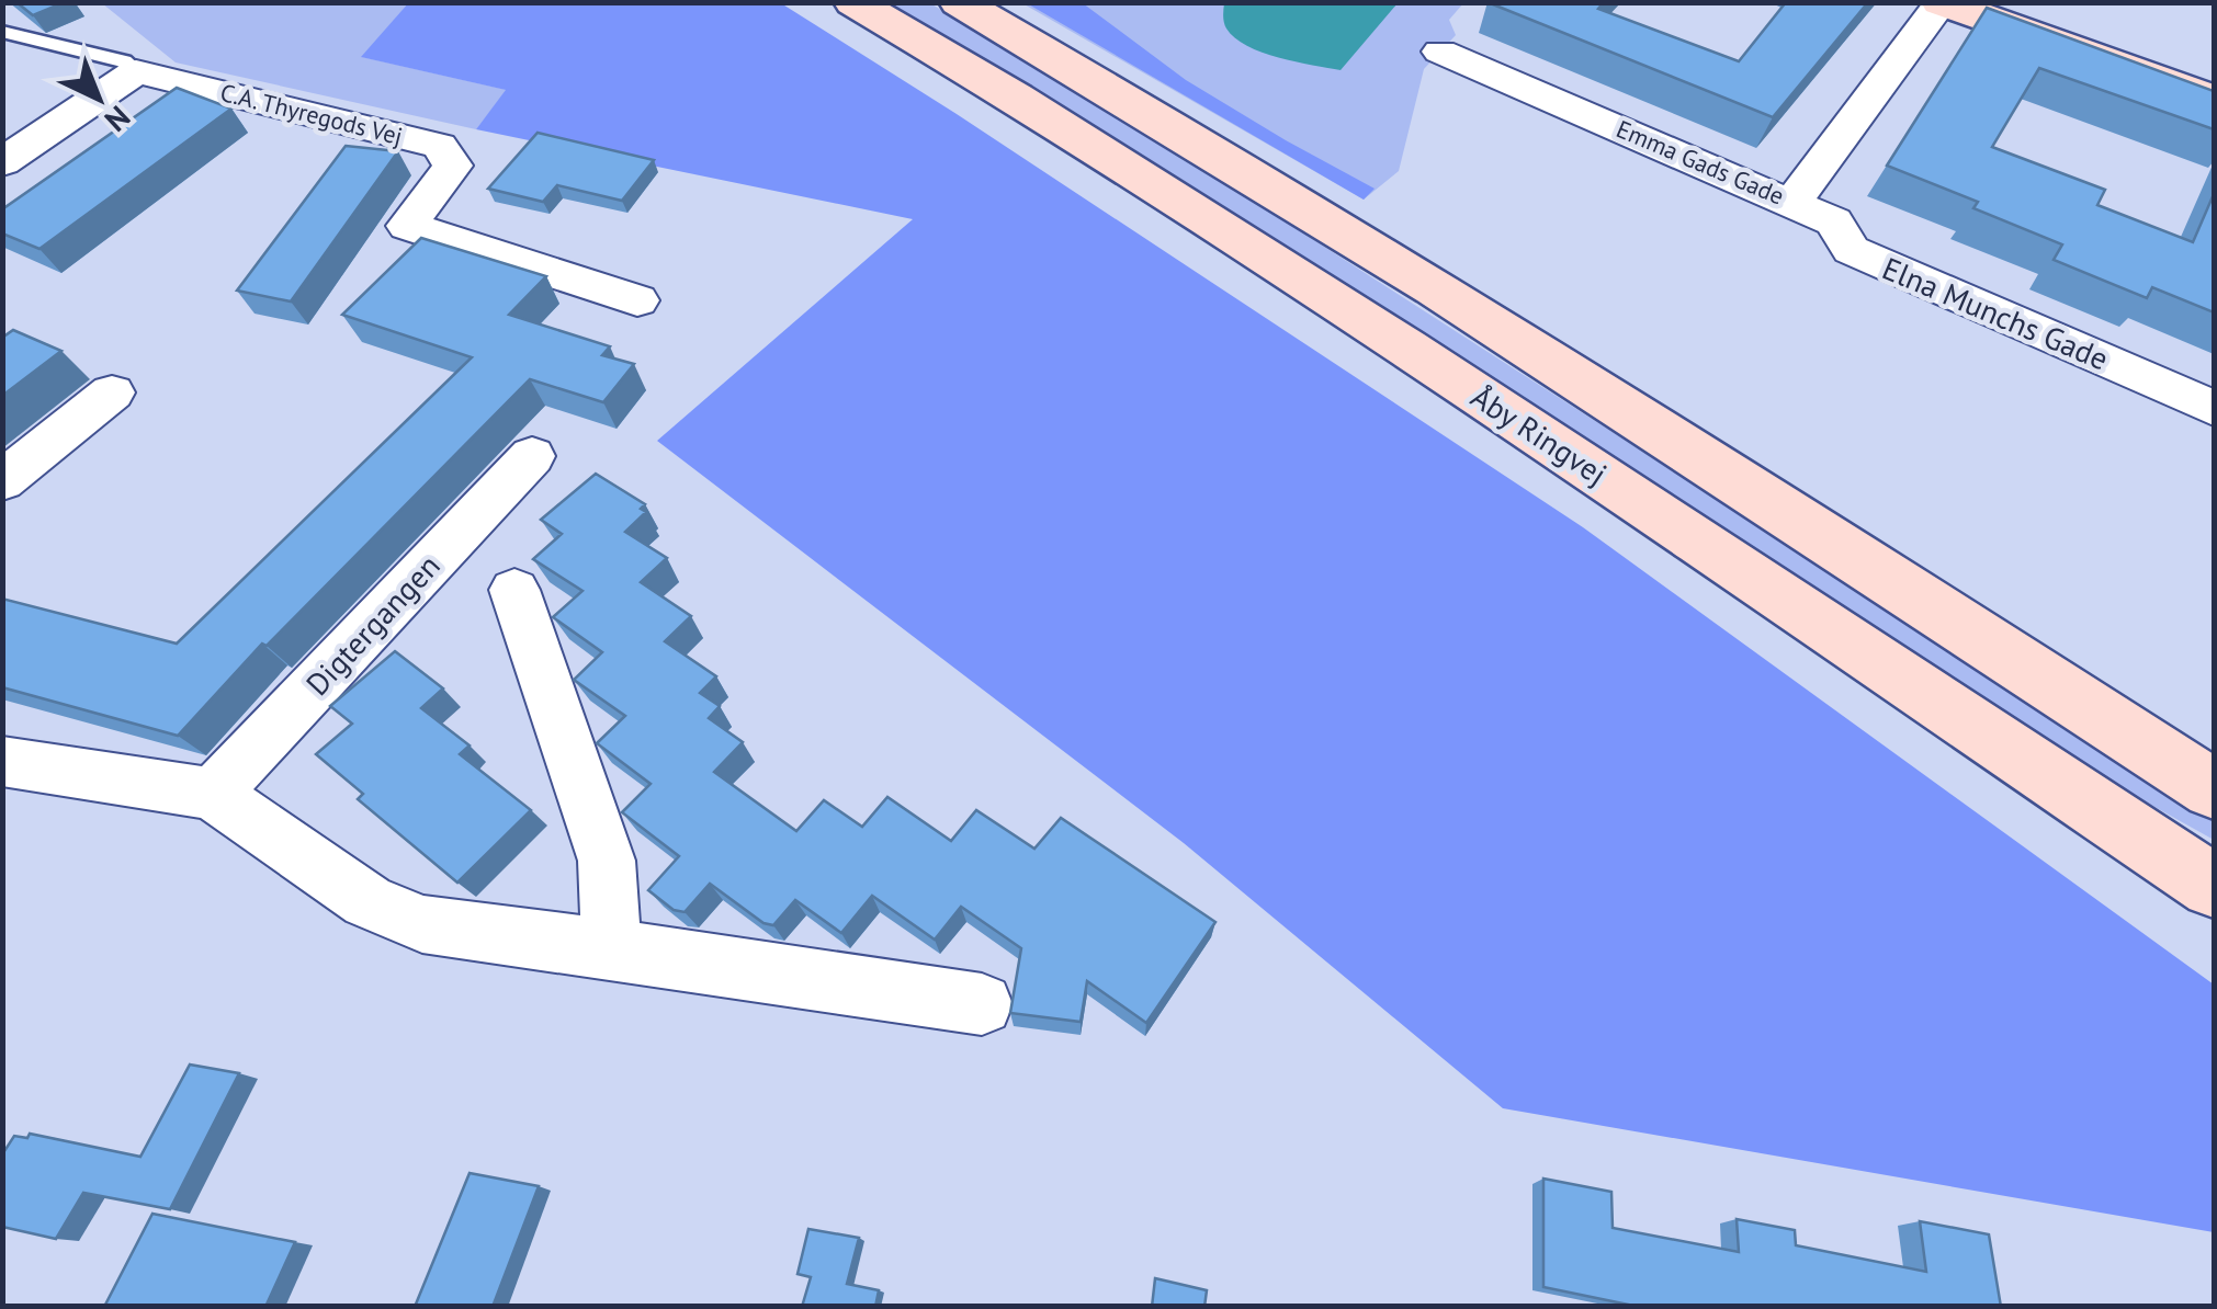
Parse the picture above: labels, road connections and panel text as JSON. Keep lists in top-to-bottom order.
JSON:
{
  "streets": {
    "main road": ["Åby Ringvej"],
    "street": [
      "C.A. Thyregods Vej",
      "Emma Gads Gade",
      "Elna Munchs Gade",
      "Digtergangen"
    ]
  },
  "crossings": [
    ["Emma Gads Gade", "Elna Munchs Gade"]
  ],
  "north": "bottom right"
}
